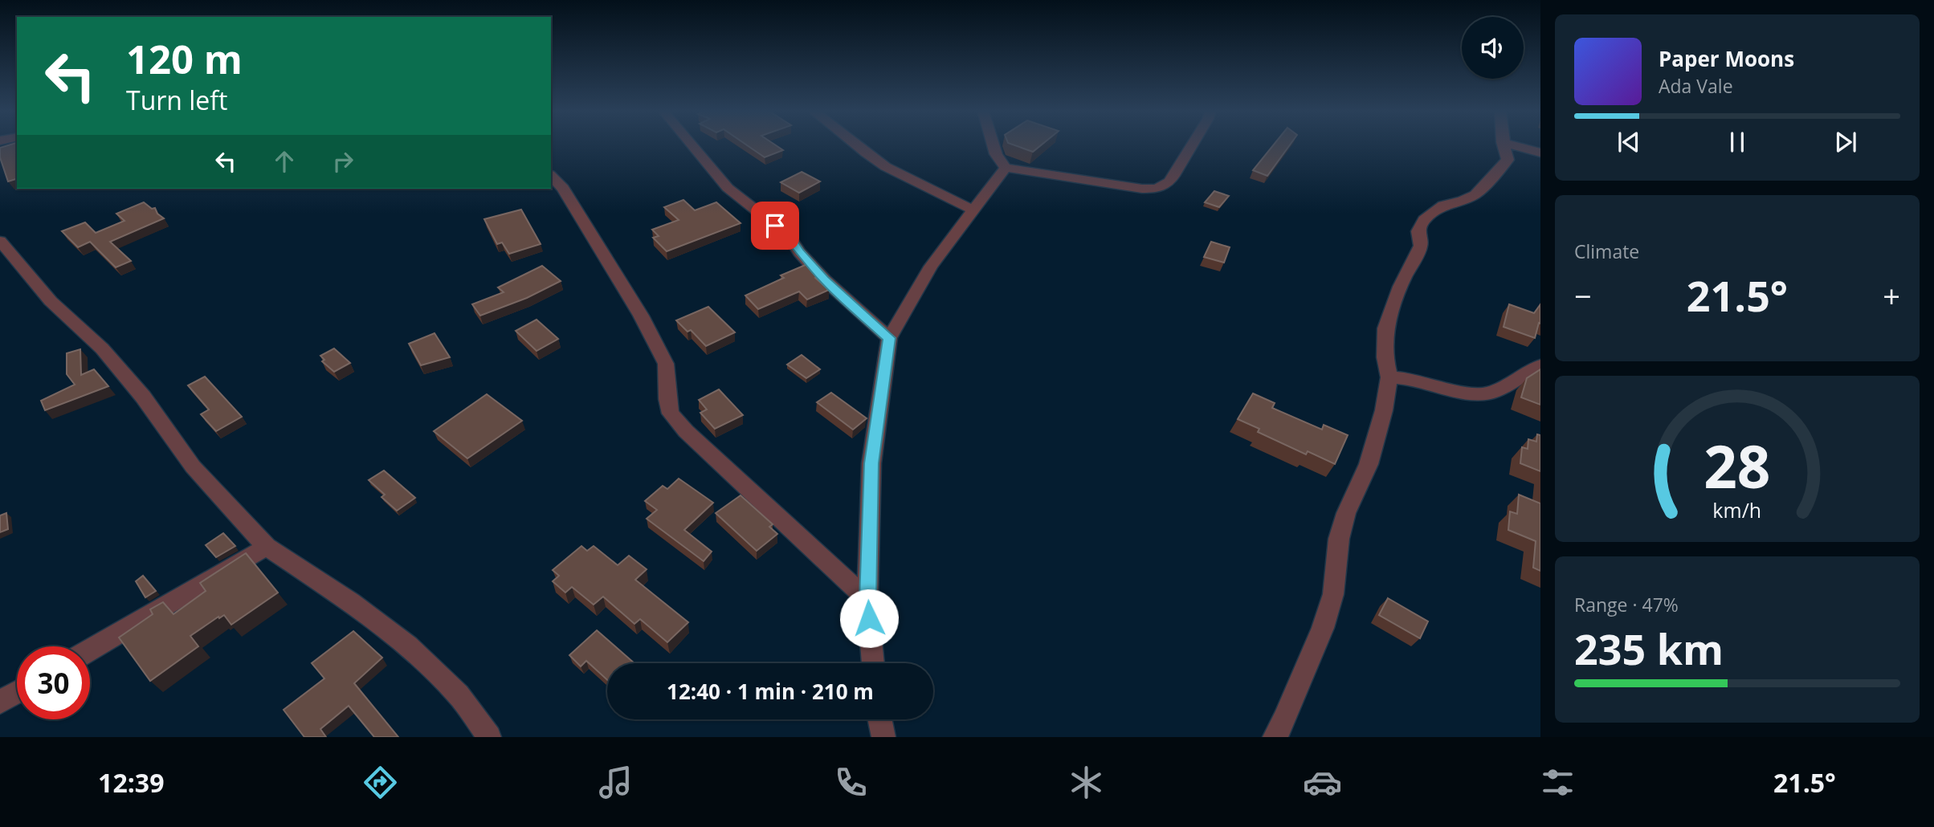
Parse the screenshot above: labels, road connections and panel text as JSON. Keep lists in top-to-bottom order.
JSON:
{
  "page": {
    "turn": ["120 m", "Turn left"],
    "song": ["Paper Moons", "Ada Vale"],
    "tile": [
      "Climate",
      ["Range · 47%", "235 km"]
    ],
    "heat": ["−", "21.5°", "+"],
    "limit": "30",
    "trip": "12:40 · 1 min · 210 m",
    "tabs": ["12:39", "21.5°"],
    "gauge": ["28", "km/h"]
  }
}
